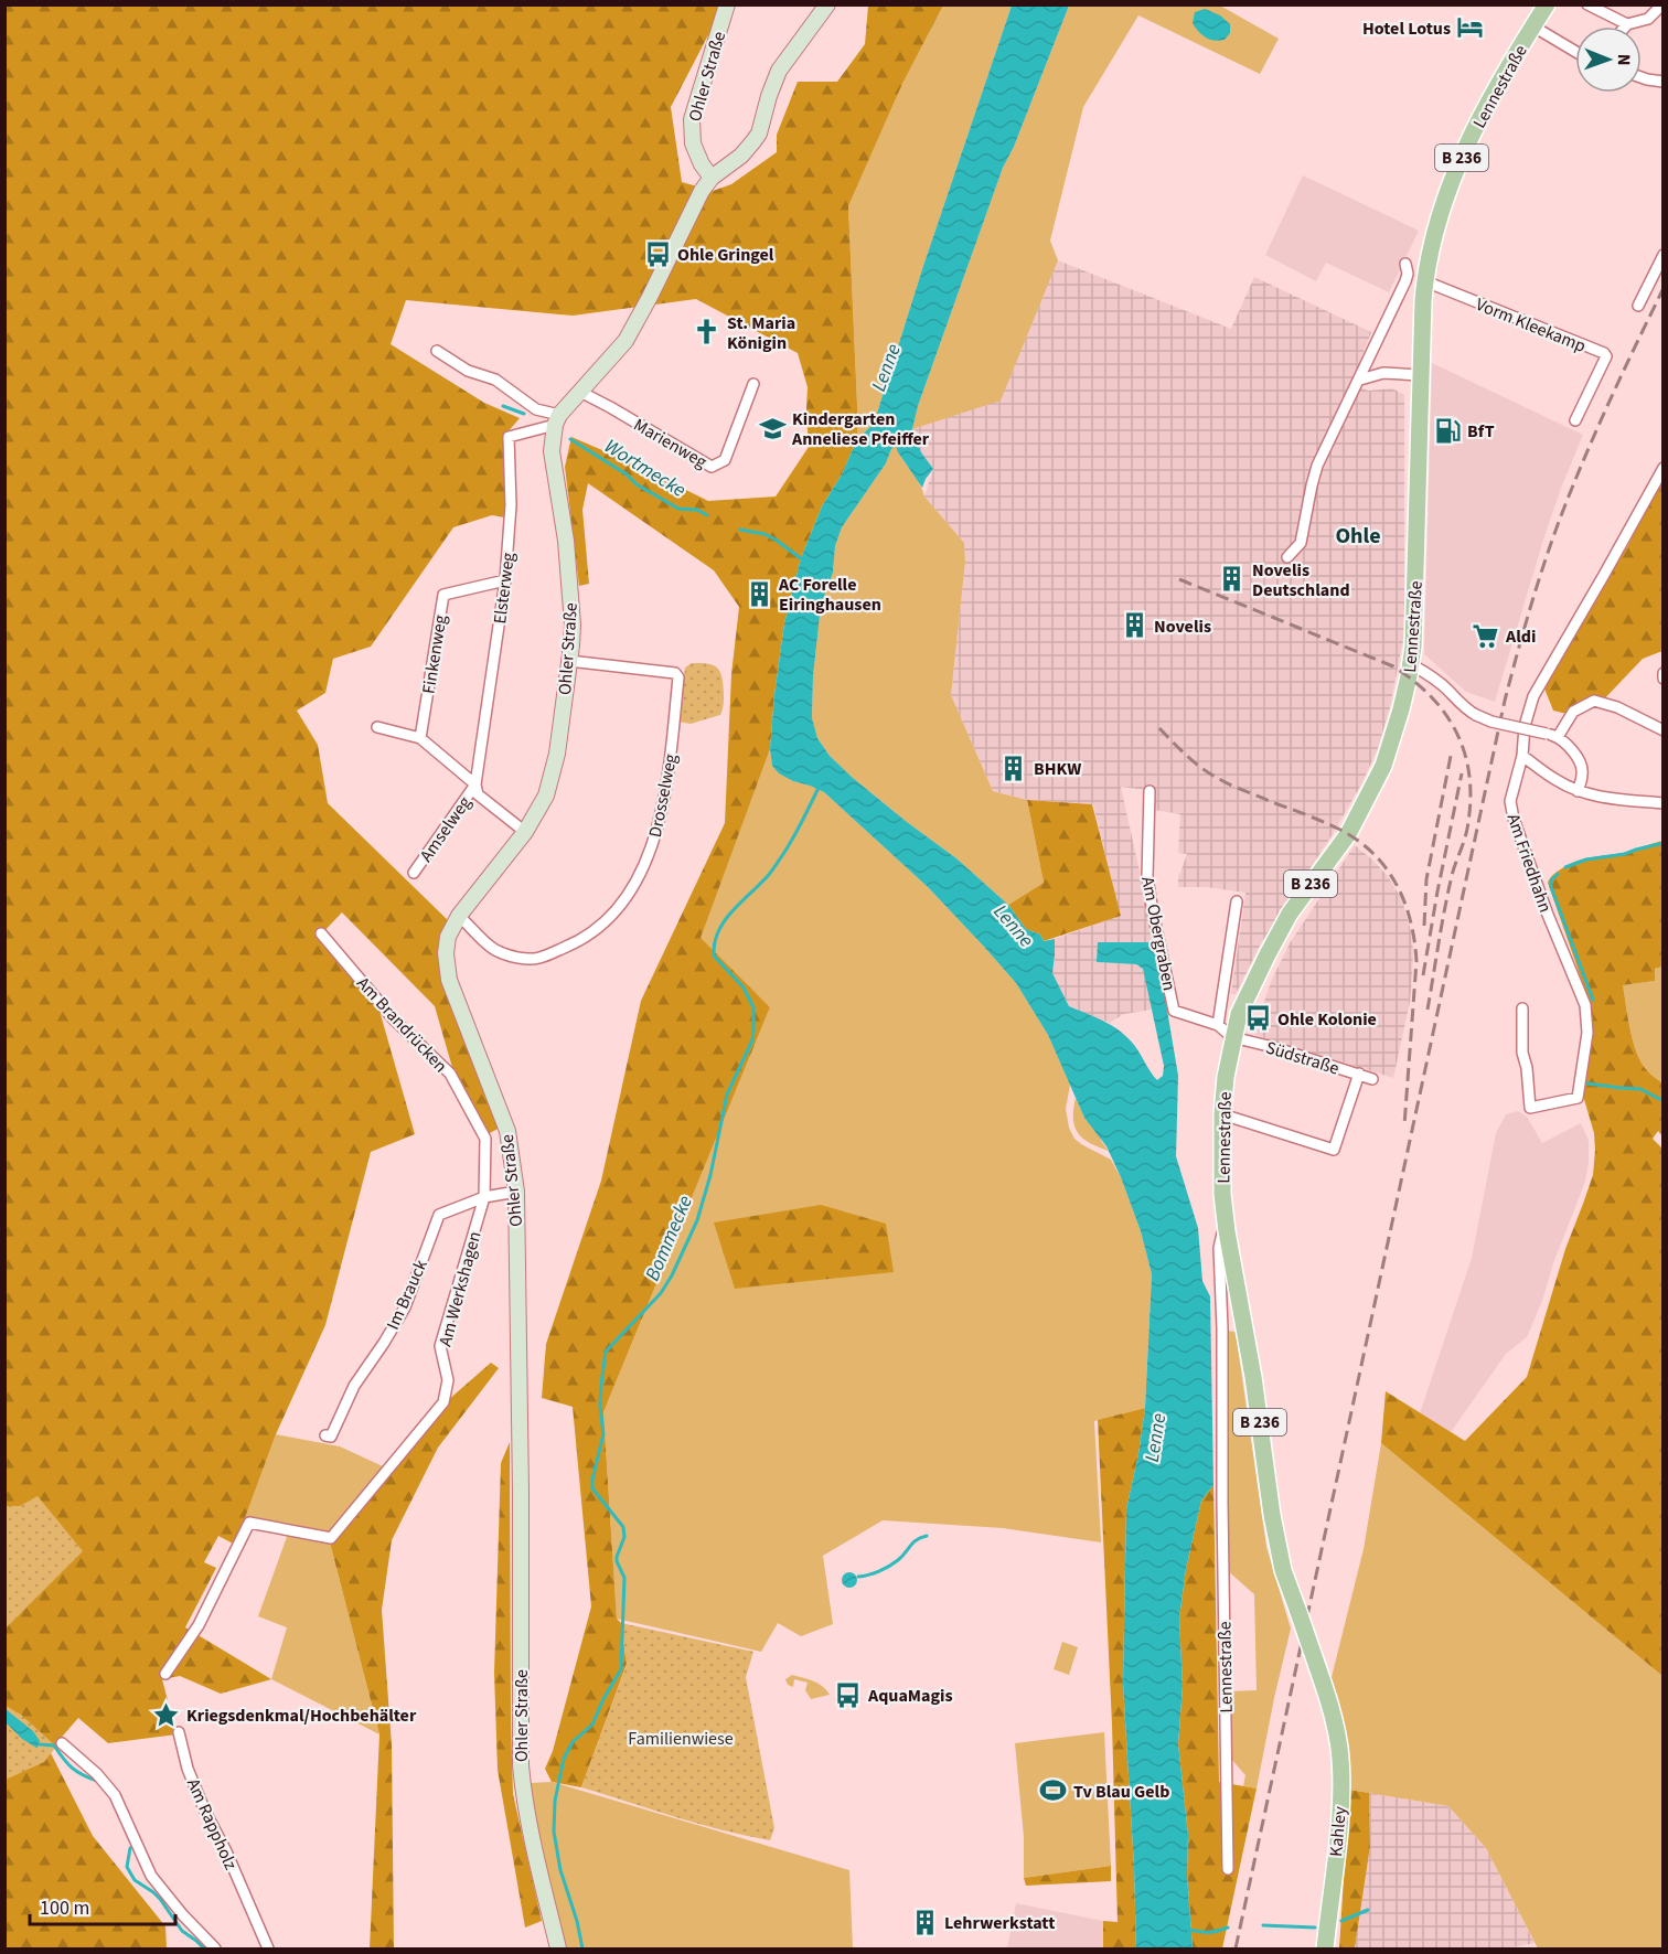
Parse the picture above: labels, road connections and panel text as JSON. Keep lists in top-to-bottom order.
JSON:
{
  "streets": {
    "main road": ["Lennestraße", "B 236", "Kahley"],
    "street": [
      "Ohler Straße",
      "Vorm Kleekamp",
      "Marienweg",
      "Elsterweg",
      "Finkenweg",
      "Drosselweg",
      "Amselweg",
      "Am Friedhahn",
      "Am Obergraben",
      "Am Brandrücken",
      "Südstraße",
      "Am Werkshagen",
      "Im Brauck",
      "Am Rappholz"
    ]
  },
  "crossings": [
    ["Ohler Straße", "Elsterweg"],
    ["Ohler Straße", "Drosselweg"],
    ["Ohler Straße", "Amselweg"],
    ["Ohler Straße", "Im Brauck"],
    ["Lennestraße", "Vorm Kleekamp"],
    ["Lennestraße", "Am Obergraben"],
    ["Lennestraße", "Südstraße"],
    ["Lennestraße", "Kahley"],
    ["Elsterweg", "Finkenweg"],
    ["Elsterweg", "Amselweg"],
    ["Finkenweg", "Amselweg"],
    ["Am Obergraben", "Südstraße"],
    ["Am Brandrücken", "Am Werkshagen"],
    ["Am Brandrücken", "Im Brauck"],
    ["Am Werkshagen", "Im Brauck"]
  ],
  "districts": ["Ohle"],
  "water": ["Lenne", "Wortmecke", "Bommecke"],
  "parks": ["Familienwiese"],
  "places": {
    "hotel": ["Hotel Lotus"],
    "bus stop": ["Ohle Gringel", "Ohle Kolonie", "AquaMagis"],
    "church": ["St. Maria Königin"],
    "school or university": ["Kindergarten Anneliese Pfeiffer"],
    "fuel station": ["BfT"],
    "building": [
      "Novelis Deutschland",
      "AC Forelle Eiringhausen",
      "Novelis",
      "BHKW",
      "Lehrwerkstatt"
    ],
    "supermarket": ["Aldi"],
    "place": ["Kriegsdenkmal/Hochbehälter"],
    "sports": ["Tv Blau Gelb"]
  },
  "scale_bar": "100 m",
  "north": "right"
}
